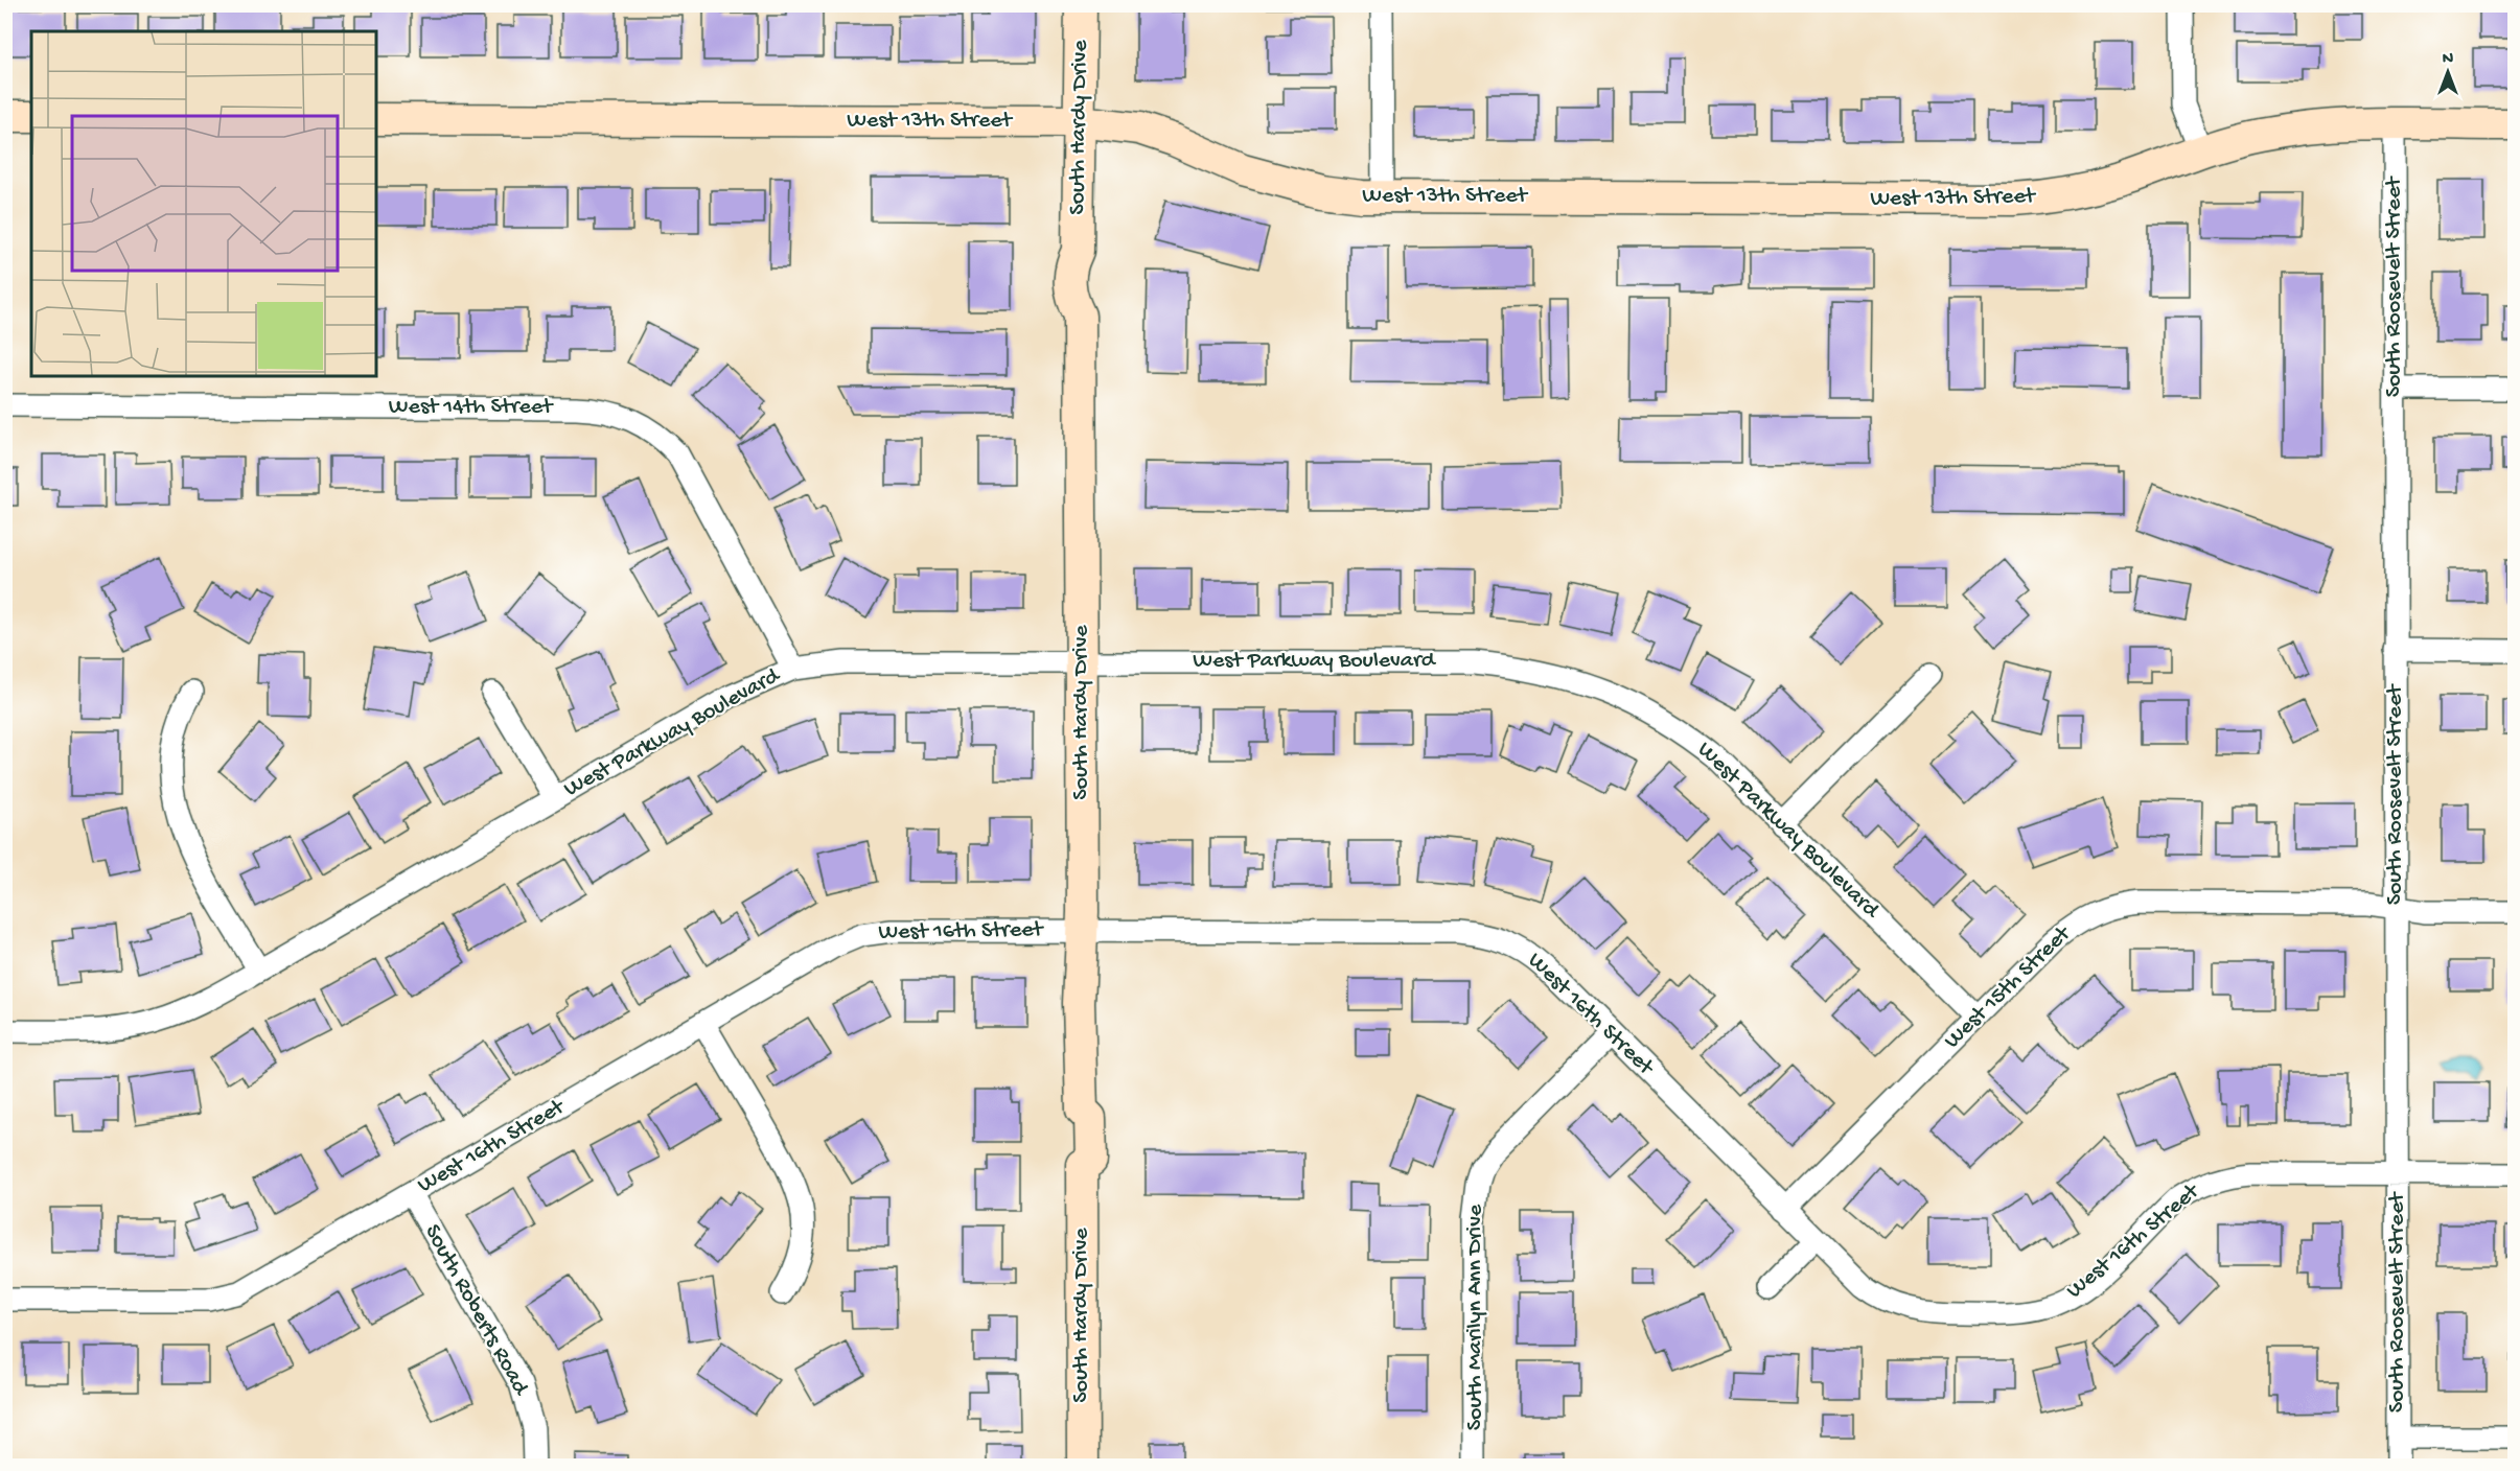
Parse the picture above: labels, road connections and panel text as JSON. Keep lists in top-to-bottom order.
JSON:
{
  "streets": {
    "street": [
      "West 13th Street",
      "South Hardy Drive",
      "South Roosevelt Street",
      "West 14th Street",
      "West Parkway Boulevard",
      "West 16th Street",
      "West 15th Street",
      "South Roberts Road",
      "South Marilyn Ann Drive"
    ]
  },
  "crossings": [
    ["West 13th Street", "South Hardy Drive"],
    ["West 13th Street", "South Roosevelt Street"],
    ["South Hardy Drive", "West Parkway Boulevard"],
    ["South Hardy Drive", "West 16th Street"],
    ["South Roosevelt Street", "West 16th Street"],
    ["South Roosevelt Street", "West 15th Street"],
    ["West 14th Street", "West Parkway Boulevard"],
    ["West Parkway Boulevard", "West 15th Street"],
    ["West 16th Street", "West 15th Street"],
    ["West 16th Street", "South Roberts Road"],
    ["West 16th Street", "South Marilyn Ann Drive"]
  ],
  "north": "top"
}
